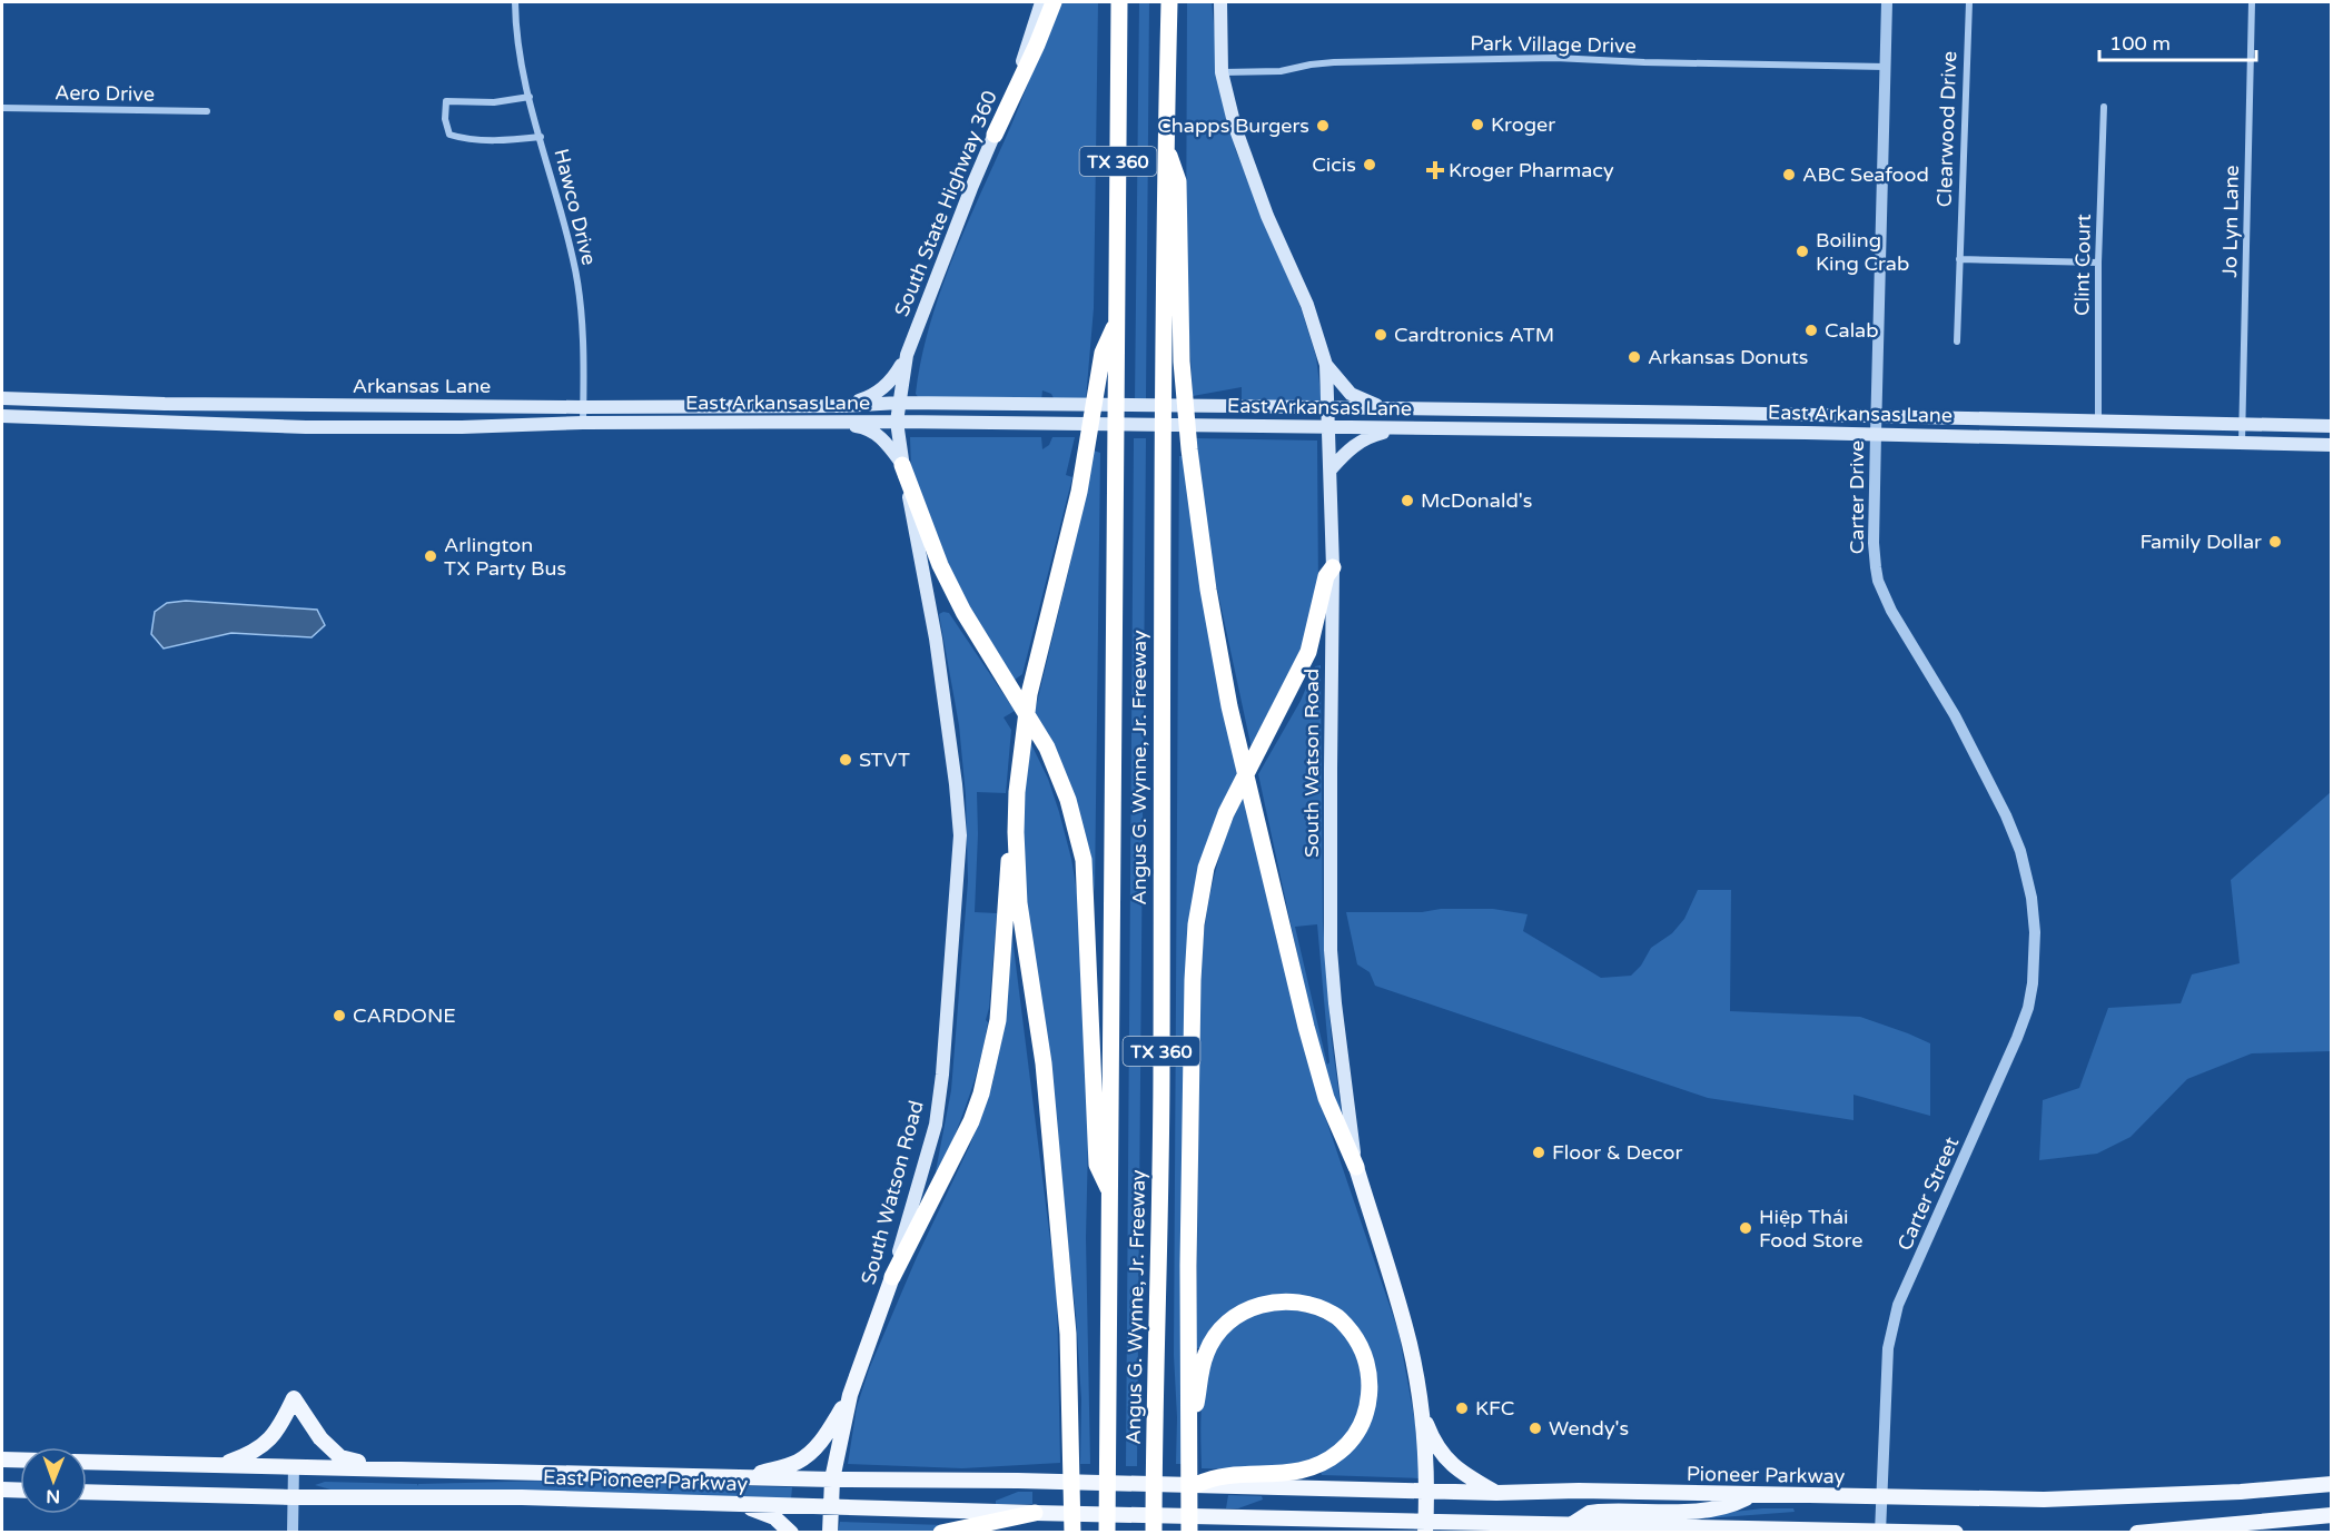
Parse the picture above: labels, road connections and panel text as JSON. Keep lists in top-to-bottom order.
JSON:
{
  "streets": {
    "highway": ["TX 360", "Angus G. Wynne, Jr. Freeway"],
    "main road": [
      "South State Highway 360",
      "Arkansas Lane",
      "East Arkansas Lane",
      "South Watson Road",
      "Pioneer Parkway",
      "East Pioneer Parkway"
    ],
    "street": [
      "Park Village Drive",
      "Aero Drive",
      "Clearwood Drive",
      "Hawco Drive",
      "Jo Lyn Lane",
      "Clint Court",
      "Carter Drive",
      "Carter Street"
    ]
  },
  "crossings": [
    ["Park Village Drive", "Carter Drive"],
    ["Park Village Drive", "South Watson Road"],
    ["South State Highway 360", "East Arkansas Lane"],
    ["South State Highway 360", "South Watson Road"],
    ["Hawco Drive", "Arkansas Lane"],
    ["Hawco Drive", "East Arkansas Lane"],
    ["Jo Lyn Lane", "East Arkansas Lane"],
    ["Clint Court", "East Arkansas Lane"],
    ["Arkansas Lane", "East Arkansas Lane"],
    ["East Arkansas Lane", "Carter Drive"],
    ["East Arkansas Lane", "South Watson Road"],
    ["Carter Drive", "Carter Street"],
    ["South Watson Road", "Pioneer Parkway"],
    ["South Watson Road", "East Pioneer Parkway"],
    ["Carter Street", "Pioneer Parkway"],
    ["Pioneer Parkway", "East Pioneer Parkway"]
  ],
  "places": {
    "other": [
      "Kroger",
      "Chapps Burgers",
      "Cicis",
      "ABC Seafood",
      "Boiling King Crab",
      "Calab",
      "Cardtronics ATM",
      "Arkansas Donuts",
      "McDonald's",
      "Family Dollar",
      "Arlington TX Party Bus",
      "STVT",
      "CARDONE",
      "Floor & Decor",
      "Hiệp Thái Food Store",
      "KFC",
      "Wendy's"
    ],
    "health": ["Kroger Pharmacy"]
  },
  "scale_bar": "100 m",
  "north": "bottom"
}
